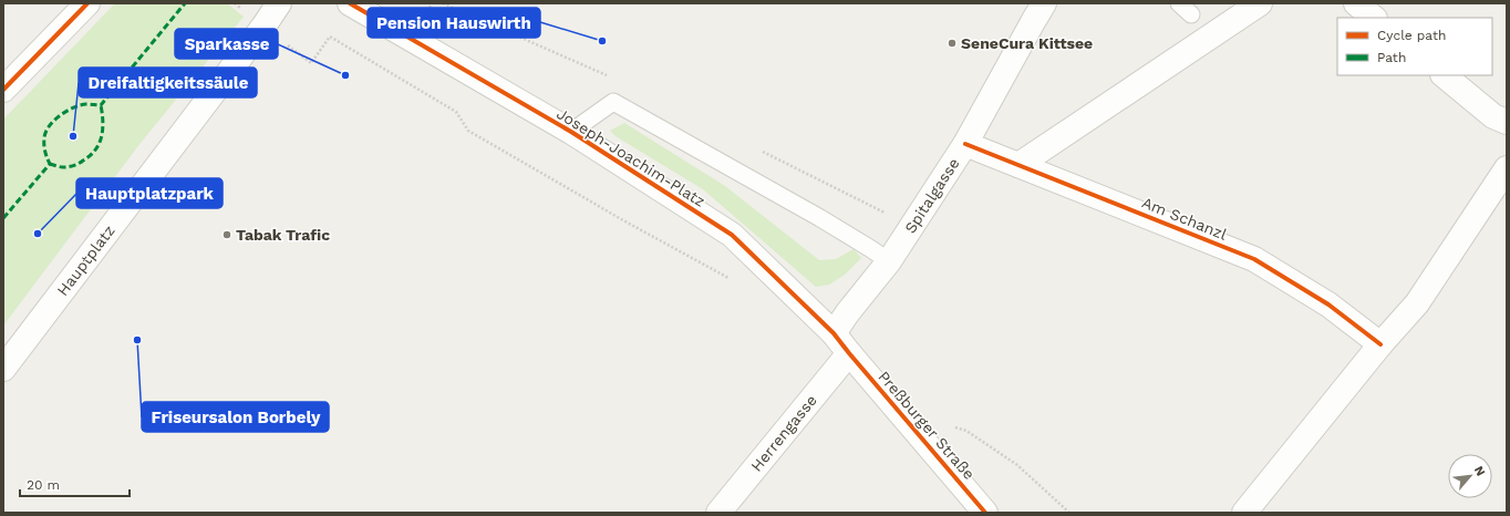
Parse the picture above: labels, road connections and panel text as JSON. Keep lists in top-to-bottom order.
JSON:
{
  "streets": {
    "street": [
      "Joseph-Joachim-Platz",
      "Spitalgasse",
      "Am Schanzl",
      "Hauptplatz",
      "Preßburger Straße",
      "Herrengasse"
    ]
  },
  "crossings": [
    ["Joseph-Joachim-Platz", "Spitalgasse"],
    ["Joseph-Joachim-Platz", "Preßburger Straße"],
    ["Joseph-Joachim-Platz", "Herrengasse"],
    ["Spitalgasse", "Am Schanzl"],
    ["Preßburger Straße", "Herrengasse"]
  ],
  "places": [
    "Pension Hauswirth",
    "SeneCura Kittsee",
    "Sparkasse",
    "Dreifaltigkeitssäule",
    "Hauptplatzpark",
    "Tabak Trafic",
    "Friseursalon Borbely"
  ],
  "legend": ["Cycle path", "Path"],
  "scale_bar": "20 m",
  "north": "top right"
}
